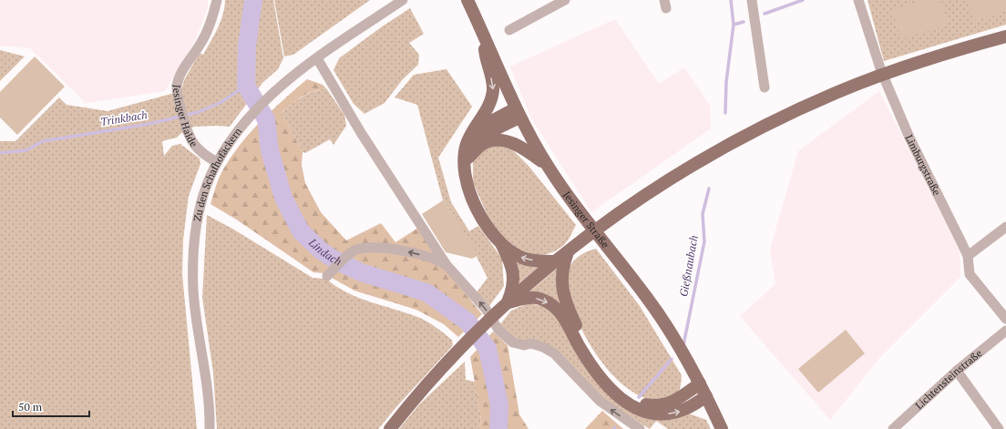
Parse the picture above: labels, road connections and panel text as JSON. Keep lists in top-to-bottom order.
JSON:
{
  "streets": {
    "main road": ["Jesinger Straße"],
    "street": [
      "Jesinger Halde",
      "Limburgstraße",
      "Zu den Schafhofäckern",
      "Lichtensteinstraße"
    ]
  },
  "crossings": [
    ["Jesinger Halde", "Zu den Schafhofäckern"]
  ],
  "water": ["Trinkbach", "Lindach", "Gießnaubach"],
  "scale_bar": "50 m"
}
